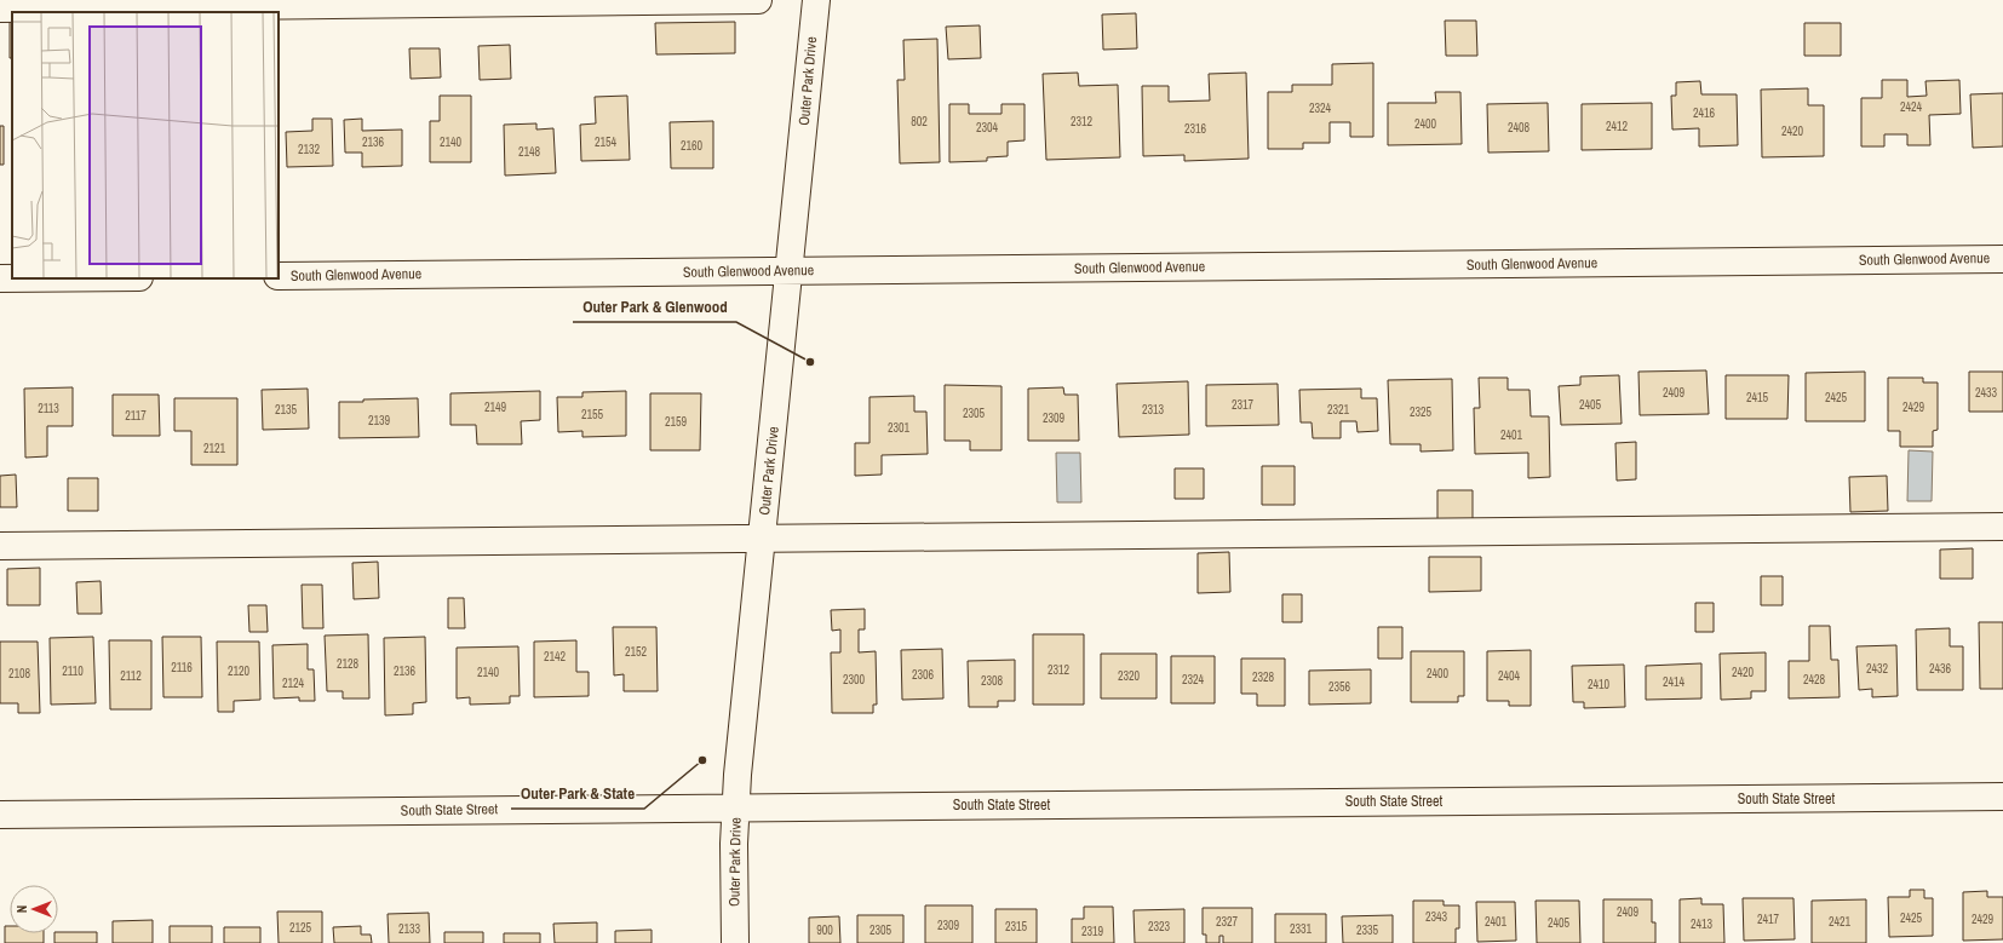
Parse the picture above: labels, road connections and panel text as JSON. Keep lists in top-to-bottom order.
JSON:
{
  "streets": {
    "street": ["Outer Park Drive", "South Glenwood Avenue", "South State Street"]
  },
  "crossings": [
    ["Outer Park Drive", "South Glenwood Avenue"],
    ["Outer Park Drive", "South State Street"]
  ],
  "places": ["Outer Park & Glenwood", "Outer Park & State"],
  "house_numbers": [
    "2424",
    "2324",
    "2416",
    "802",
    "2312",
    "2400",
    "2412",
    "2304",
    "2408",
    "2316",
    "2420",
    "2136",
    "2140",
    "2154",
    "2160",
    "2132",
    "2148",
    "2409",
    "2433",
    "2415",
    "2425",
    "2317",
    "2405",
    "2149",
    "2429",
    "2113",
    "2135",
    "2313",
    "2321",
    "2325",
    "2305",
    "2155",
    "2117",
    "2309",
    "2139",
    "2159",
    "2301",
    "2401",
    "2121",
    "2152",
    "2142",
    "2128",
    "2116",
    "2432",
    "2436",
    "2312",
    "2110",
    "2120",
    "2136",
    "2140",
    "2420",
    "2108",
    "2400",
    "2306",
    "2112",
    "2320",
    "2404",
    "2328",
    "2300",
    "2324",
    "2428",
    "2308",
    "2414",
    "2124",
    "2410",
    "2356",
    "2409",
    "2343",
    "2425",
    "2417",
    "2429",
    "2327",
    "2401",
    "2421",
    "2405",
    "2413",
    "2309",
    "2315",
    "2323",
    "2125",
    "2133",
    "2331",
    "900",
    "2305",
    "2335",
    "2319"
  ],
  "north": "left"
}
